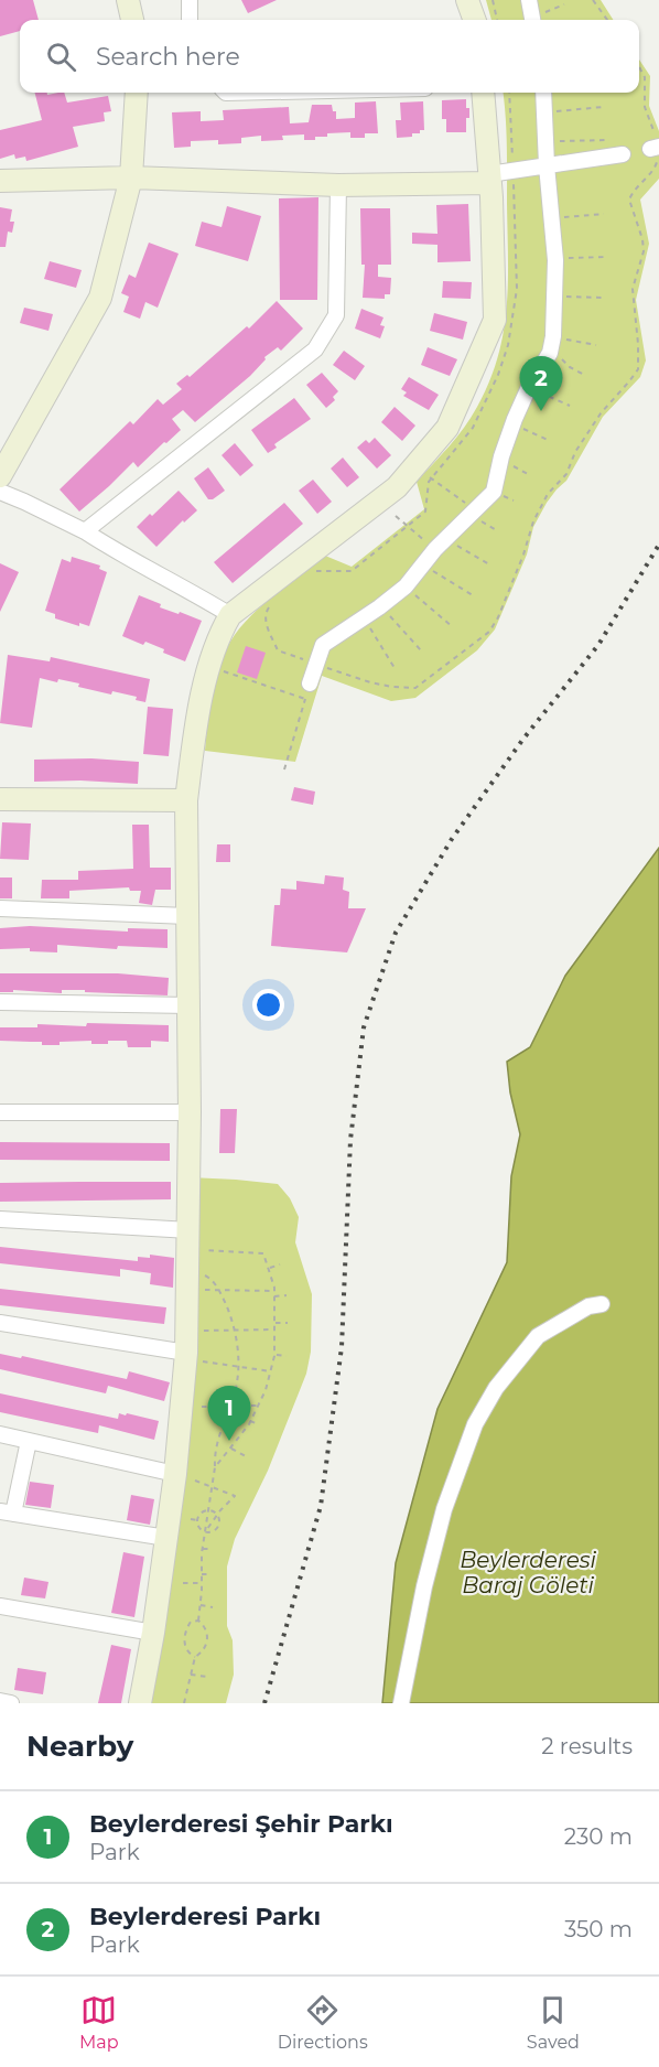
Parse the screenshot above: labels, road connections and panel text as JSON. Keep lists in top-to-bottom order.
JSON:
{
  "water": ["Beylerderesi Baraj Göleti"],
  "page": {
    "search": "Search here",
    "pins": ["2", "1"],
    "heading": ["Nearby", "2 results"],
    "list": [
      {
        "mark": "1",
        "name": "Beylerderesi Şehir Parkı",
        "note": "Park",
        "value": "230 m"
      },
      {
        "mark": "2",
        "name": "Beylerderesi Parkı",
        "note": "Park",
        "value": "350 m"
      }
    ],
    "nav": ["Map", "Directions", "Saved"]
  }
}
